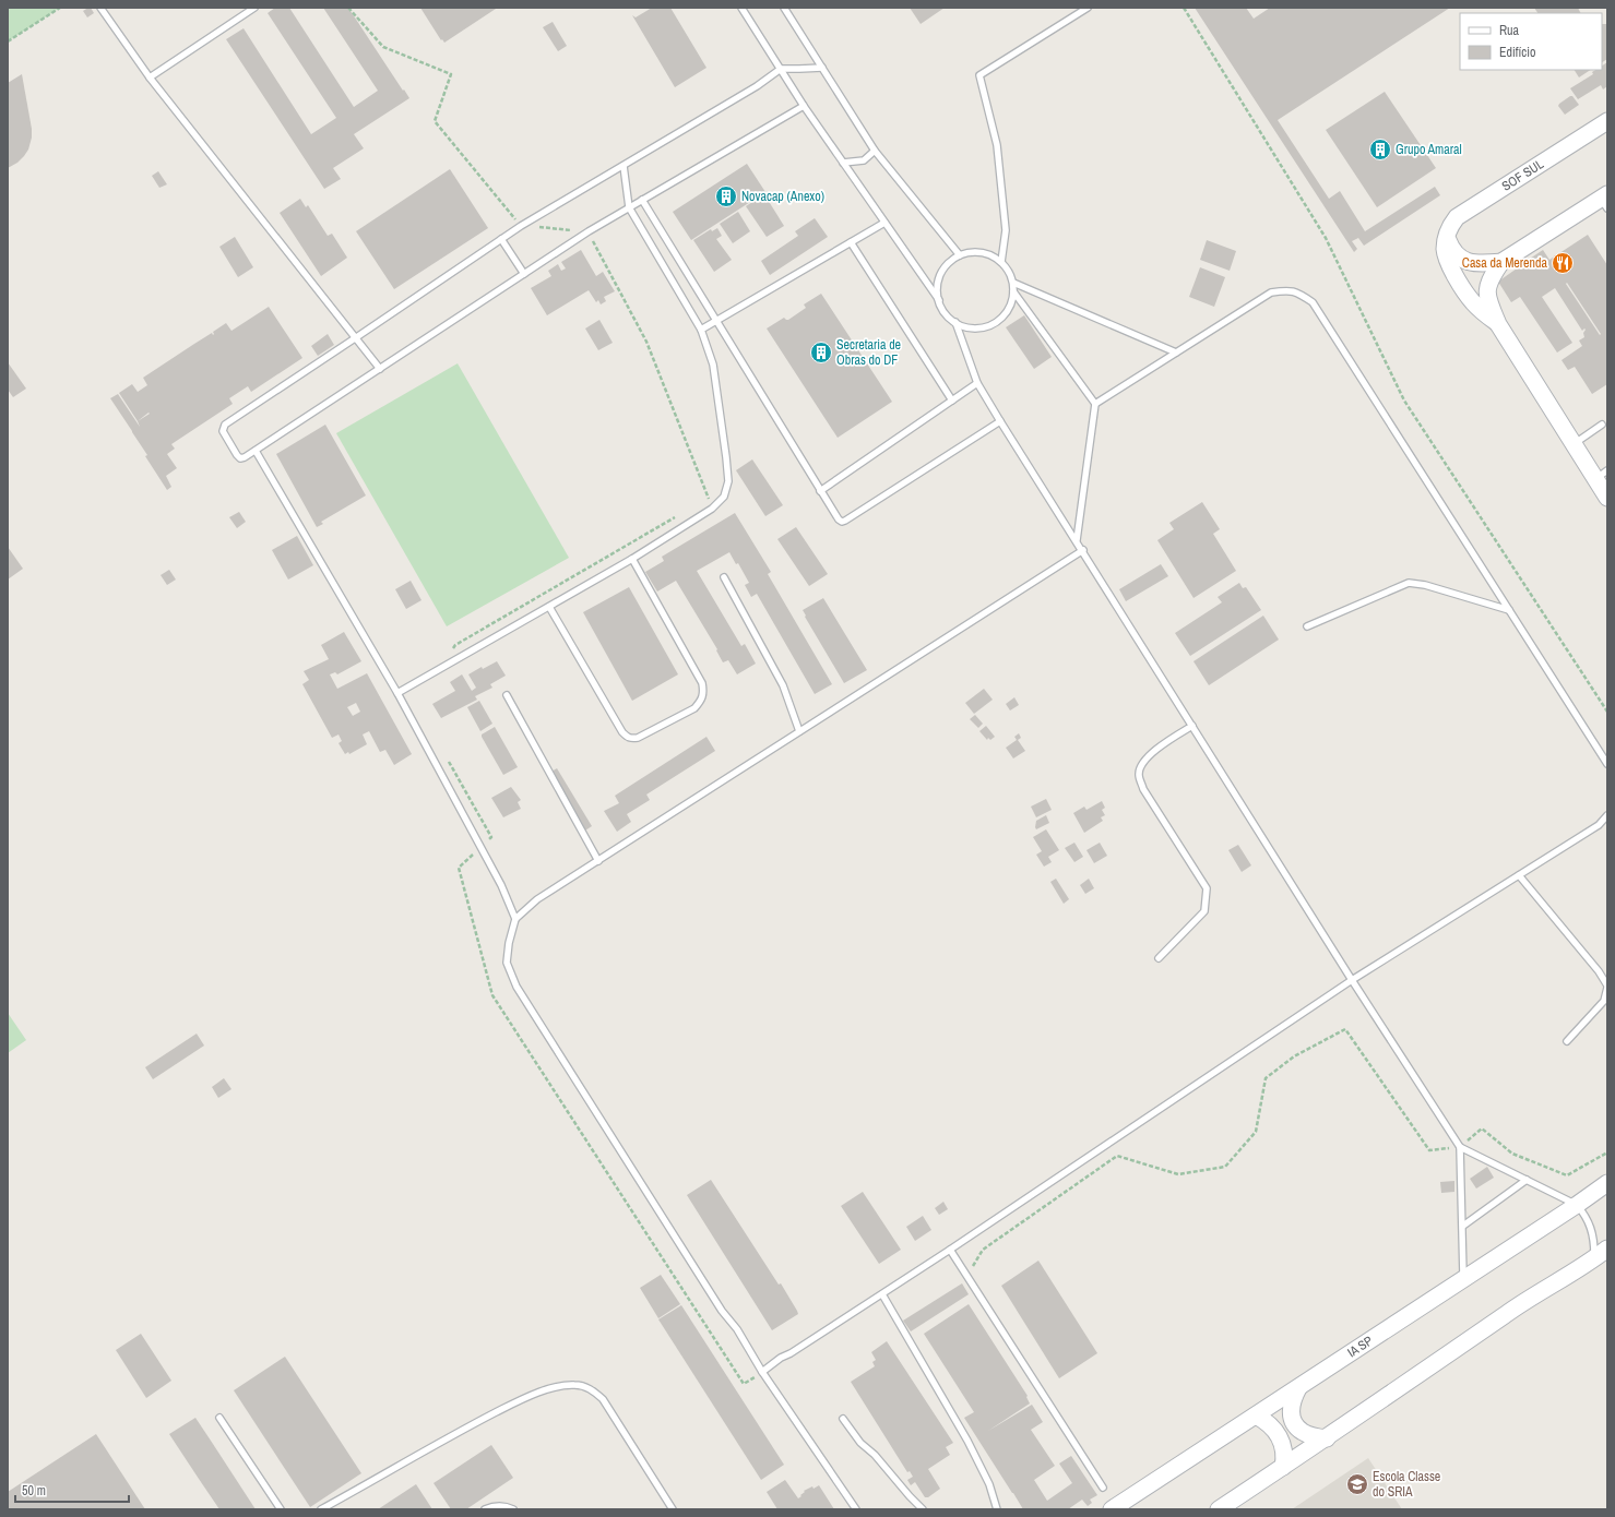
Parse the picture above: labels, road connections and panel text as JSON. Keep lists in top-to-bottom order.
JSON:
{
  "streets": {
    "street": ["SOF SUL", "IA SP"]
  },
  "places": {
    "building": ["Grupo Amaral", "Novacap (Anexo)", "Secretaria de Obras do DF"],
    "restaurant": ["Casa da Merenda"],
    "school or university": ["Escola Classe do SRIA"]
  },
  "legend": ["Rua", "Edifício"],
  "scale_bar": "50 m"
}
